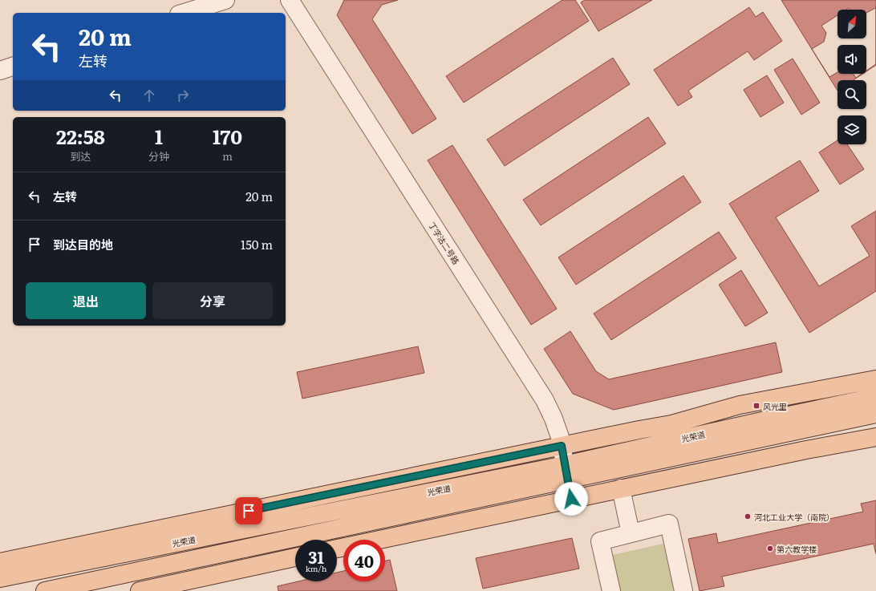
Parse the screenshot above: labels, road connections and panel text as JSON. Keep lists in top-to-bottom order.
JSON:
{
  "streets": {
    "main road": ["光荣道"],
    "street": ["丁字沽二号路"]
  },
  "crossings": [
    ["丁字沽二号路", "光荣道"]
  ],
  "places": {
    "transit": ["风光里"],
    "other": ["河北工业大学（南院）", "第六教学楼"]
  },
  "north": "top right",
  "page": {
    "turn": ["20 m", "左转"],
    "eta": [
      "22:58",
      "到达",
      "1",
      "分钟",
      "170",
      "m"
    ],
    "list": [
      {
        "name": "左转",
        "value": "20 m"
      },
      {
        "name": "到达目的地",
        "value": "150 m"
      }
    ],
    "buttons": ["退出", "分享"],
    "speed": "31 km/h",
    "limit": "40"
  }
}
